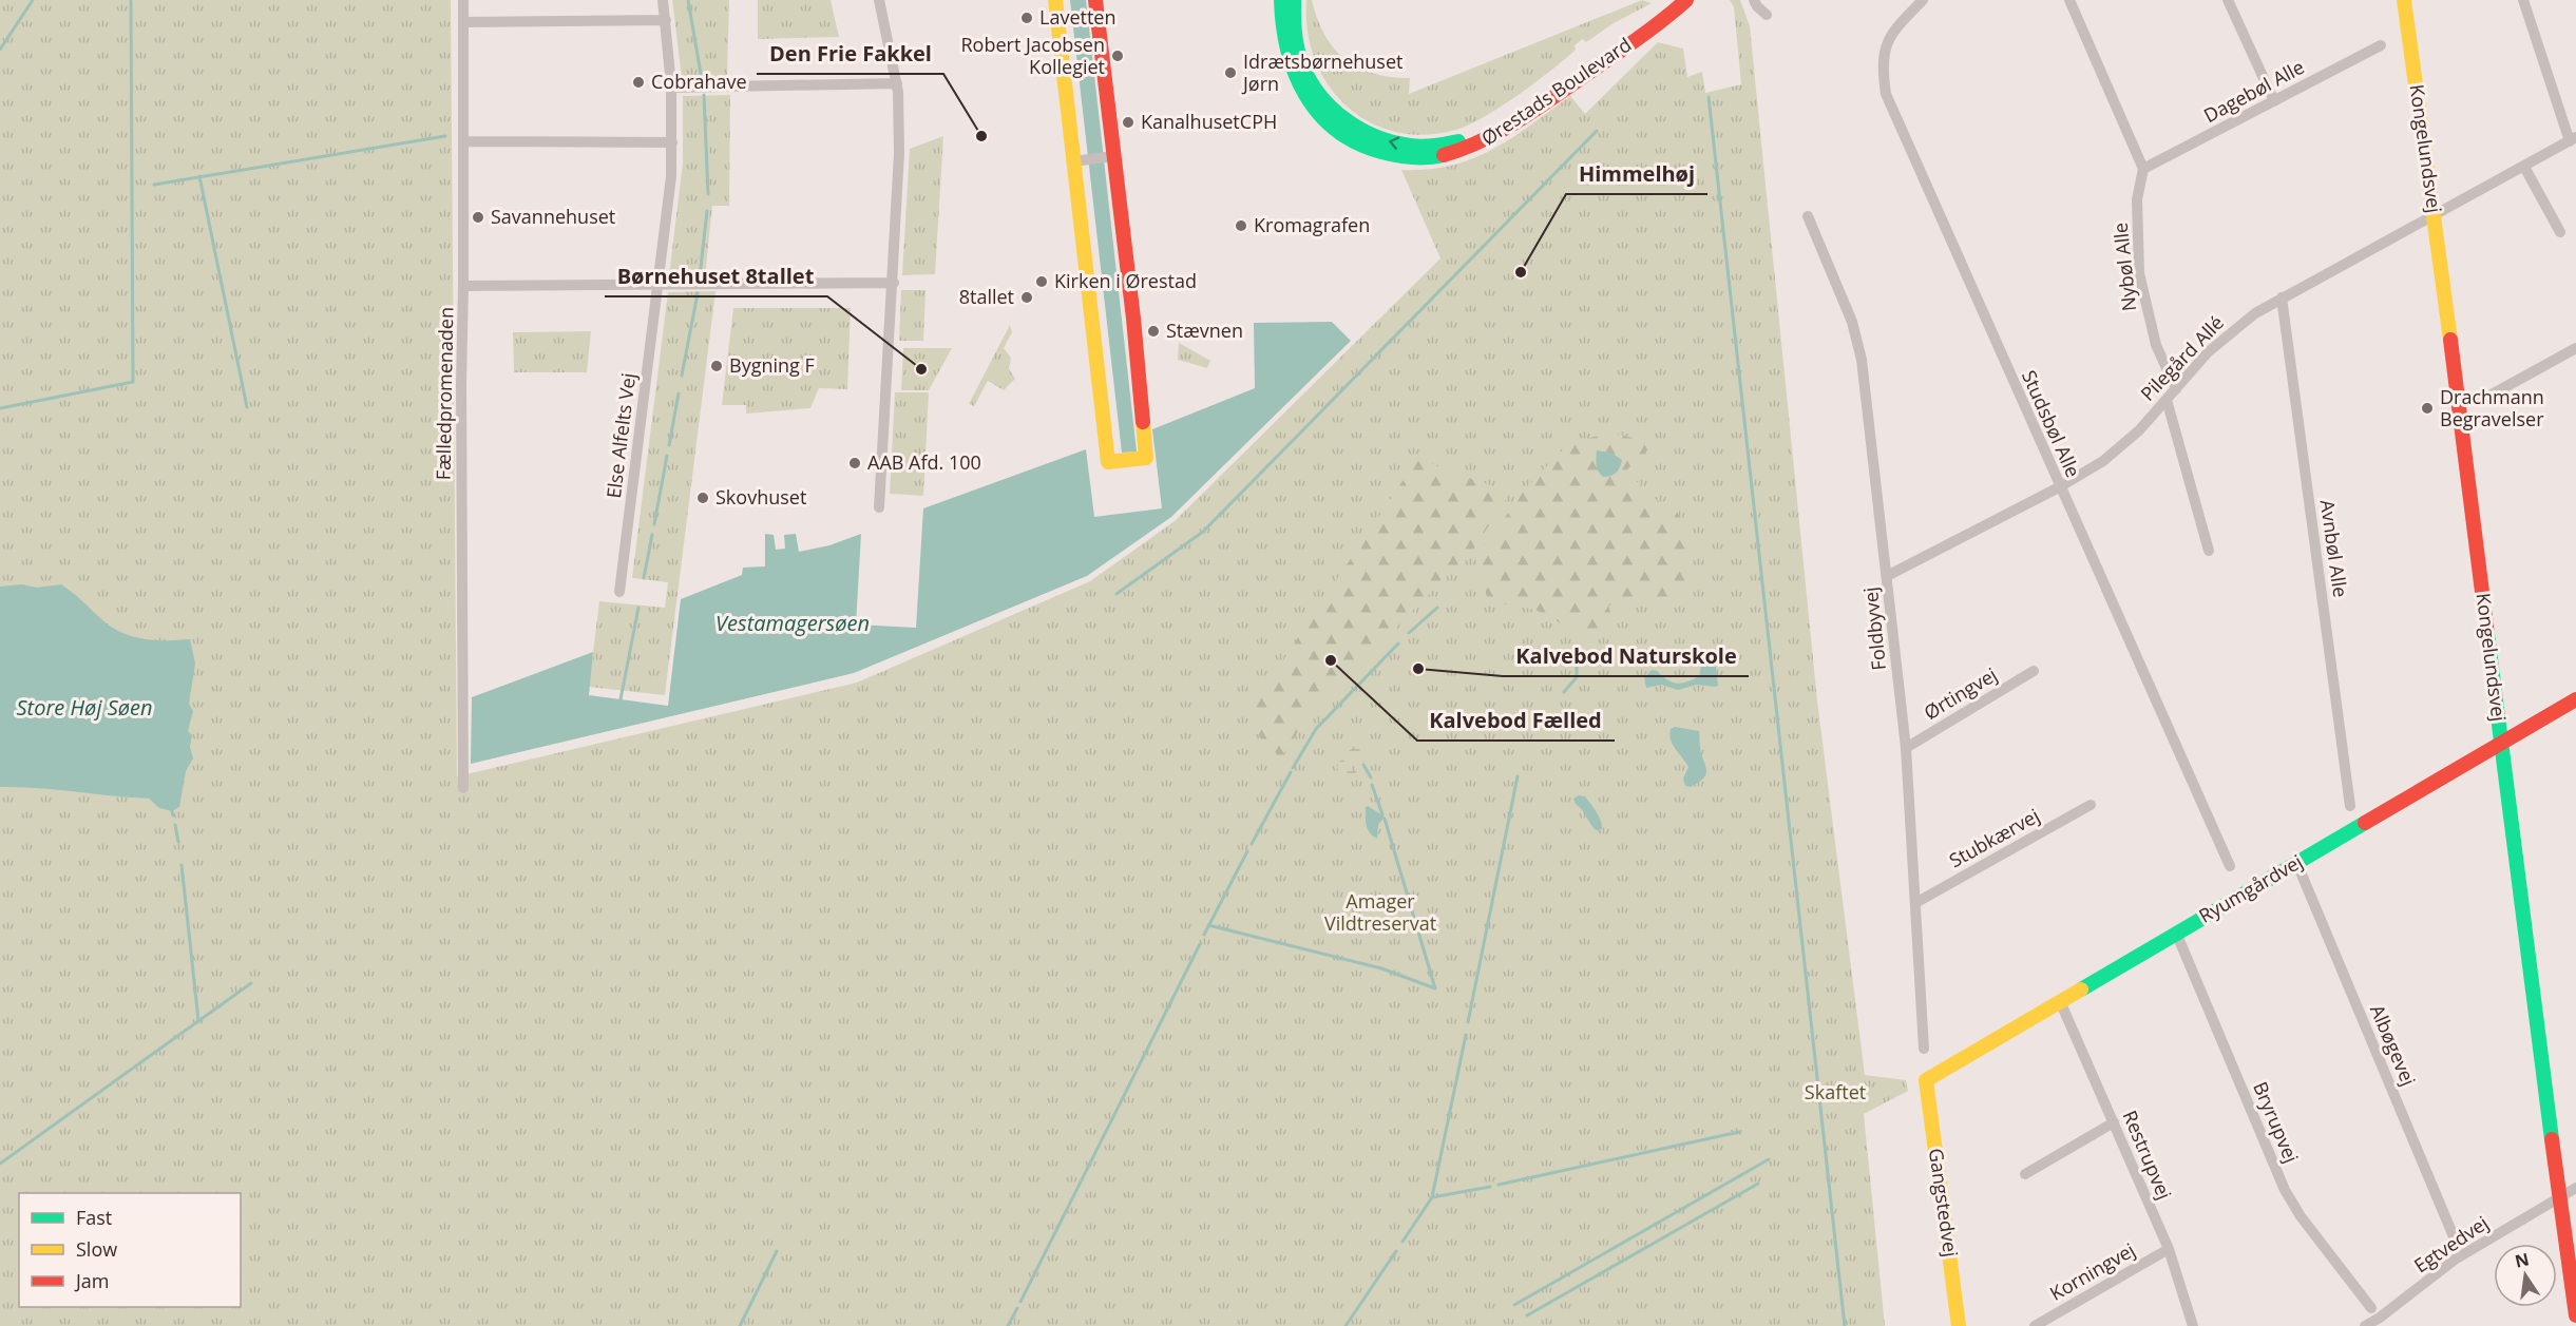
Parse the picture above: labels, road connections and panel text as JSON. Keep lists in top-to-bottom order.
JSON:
{
  "streets": {
    "street": [
      "Ørestads Boulevard",
      "Dagebøl Alle",
      "Kongelundsvej",
      "Nybøl Alle",
      "Pilegård Allé",
      "Fælledpromenaden",
      "Studsbøl Alle",
      "Else Alfelts Vej",
      "Avnbøl Alle",
      "Foldbyvej",
      "Ørtingvej",
      "Stubkærvej",
      "Ryumgårdvej",
      "Albøgevej",
      "Bryrupvej",
      "Restrupvej",
      "Gangstedvej",
      "Egtvedvej",
      "Korningvej"
    ]
  },
  "crossings": [
    ["Dagebøl Alle", "Nybøl Alle"],
    ["Kongelundsvej", "Pilegård Allé"],
    ["Kongelundsvej", "Ryumgårdvej"],
    ["Kongelundsvej", "Egtvedvej"],
    ["Nybøl Alle", "Pilegård Allé"],
    ["Pilegård Allé", "Studsbøl Alle"],
    ["Pilegård Allé", "Avnbøl Alle"],
    ["Pilegård Allé", "Foldbyvej"],
    ["Foldbyvej", "Ørtingvej"],
    ["Foldbyvej", "Stubkærvej"],
    ["Ryumgårdvej", "Albøgevej"],
    ["Ryumgårdvej", "Bryrupvej"],
    ["Ryumgårdvej", "Restrupvej"],
    ["Ryumgårdvej", "Gangstedvej"],
    ["Restrupvej", "Korningvej"]
  ],
  "water": ["Vestamagersøen", "Store Høj Søen"],
  "parks": ["Amager Vildtreservat", "Skaftet"],
  "places": [
    "Lavetten",
    "Robert Jacobsen Kollegiet",
    "Idrætsbørnehuset Jørn",
    "Cobrahave",
    "KanalhusetCPH",
    "Den Frie Fakkel",
    "Savannehuset",
    "Kromagrafen",
    "Himmelhøj",
    "Kirken i Ørestad",
    "8tallet",
    "Stævnen",
    "Bygning F",
    "Børnehuset 8tallet",
    "Drachmann Begravelser",
    "AAB Afd. 100",
    "Skovhuset",
    "Kalvebod Fælled",
    "Kalvebod Naturskole"
  ],
  "legend": ["Fast", "Slow", "Jam"],
  "north": "top"
}
